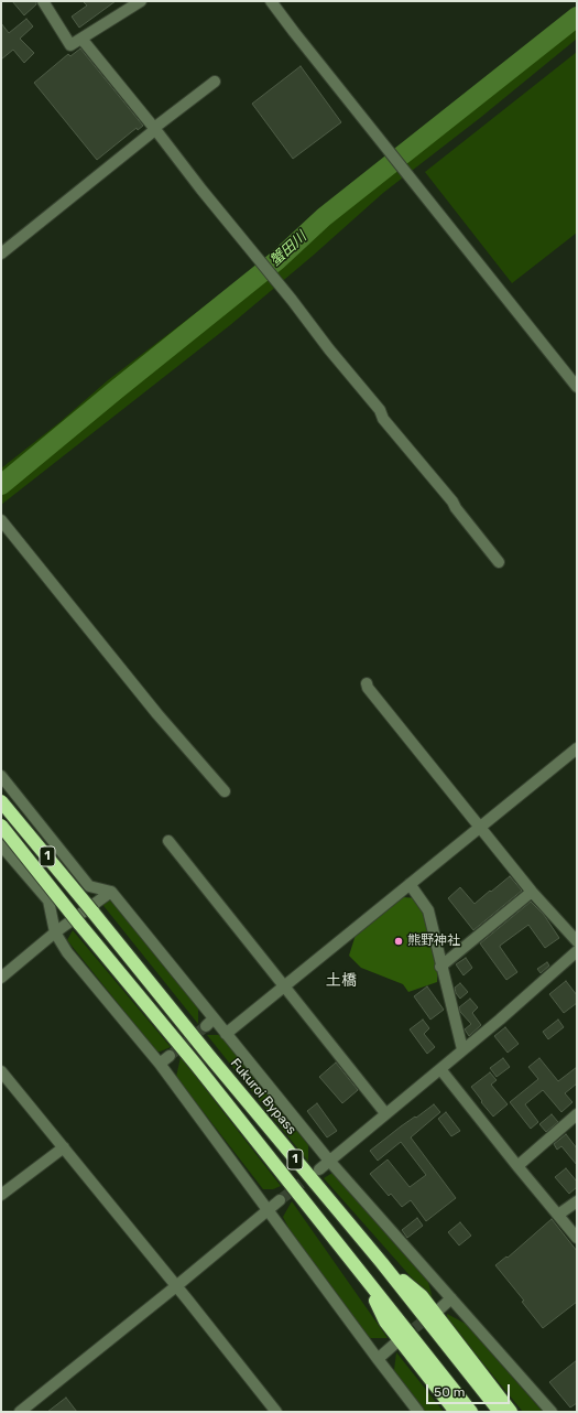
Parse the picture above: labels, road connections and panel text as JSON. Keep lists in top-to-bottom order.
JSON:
{
  "streets": {
    "highway": ["1", "Fukuroi Bypass"]
  },
  "districts": ["土橋"],
  "water": ["蟹田川"],
  "places": ["熊野神社"],
  "scale_bar": "50 m"
}
